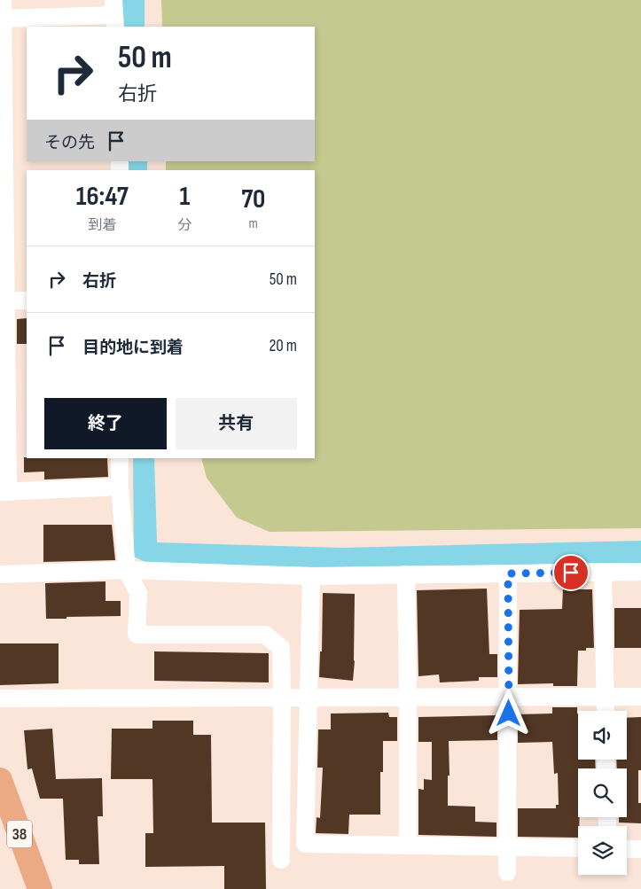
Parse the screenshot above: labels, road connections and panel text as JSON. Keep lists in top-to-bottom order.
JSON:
{
  "streets": {
    "main road": ["38"]
  },
  "page": {
    "turn": ["50 m", "右折"],
    "then": "その先",
    "eta": [
      "16:47",
      "到着",
      "1",
      "分",
      "70",
      "m"
    ],
    "list": [
      {
        "name": "右折",
        "value": "50 m"
      },
      {
        "name": "目的地に到着",
        "value": "20 m"
      }
    ],
    "buttons": ["終了", "共有"]
  }
}
